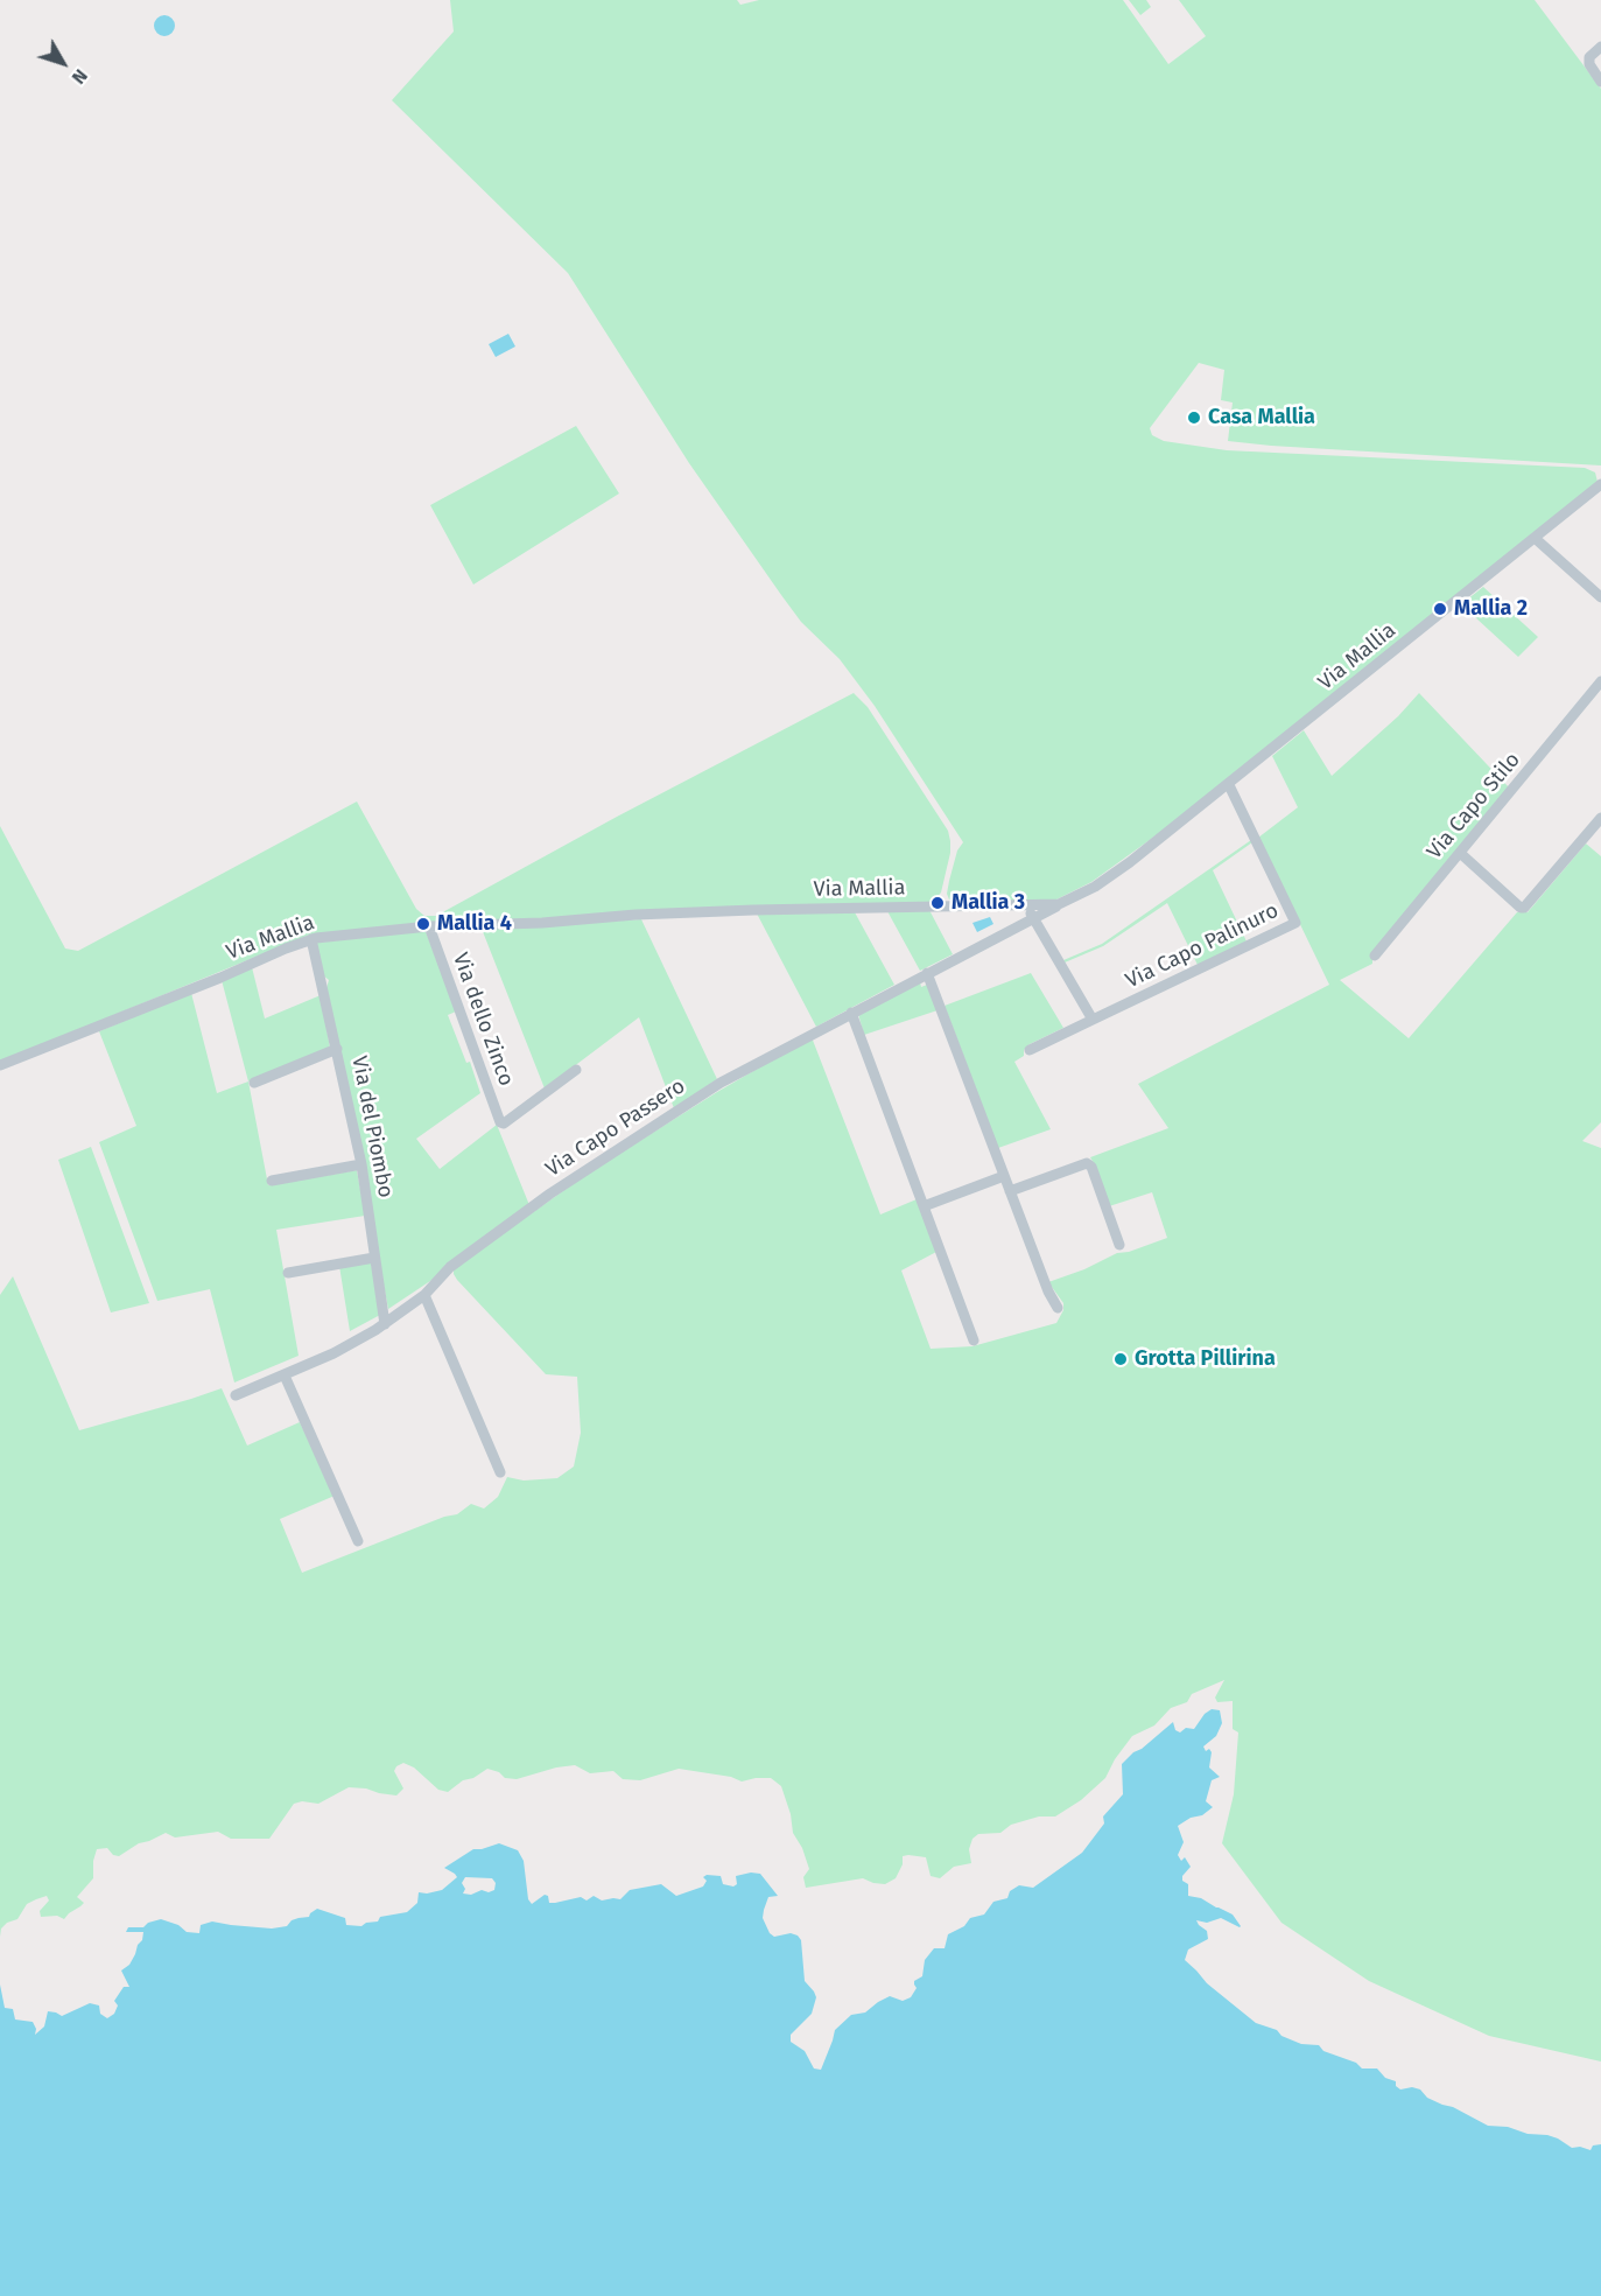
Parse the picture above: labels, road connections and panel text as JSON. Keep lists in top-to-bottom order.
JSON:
{
  "streets": {
    "street": [
      "Via Mallia",
      "Via Capo Stilo",
      "Via Capo Palinuro",
      "Via dello Zinco",
      "Via del Piombo",
      "Via Capo Passero"
    ]
  },
  "crossings": [
    ["Via Mallia", "Via Capo Palinuro"],
    ["Via Mallia", "Via dello Zinco"],
    ["Via Mallia", "Via del Piombo"],
    ["Via Mallia", "Via Capo Passero"],
    ["Via del Piombo", "Via Capo Passero"]
  ],
  "places": [
    "Casa Mallia",
    "Mallia 2",
    "Mallia 3",
    "Mallia 4",
    "Grotta Pillirina"
  ],
  "north": "bottom right"
}
